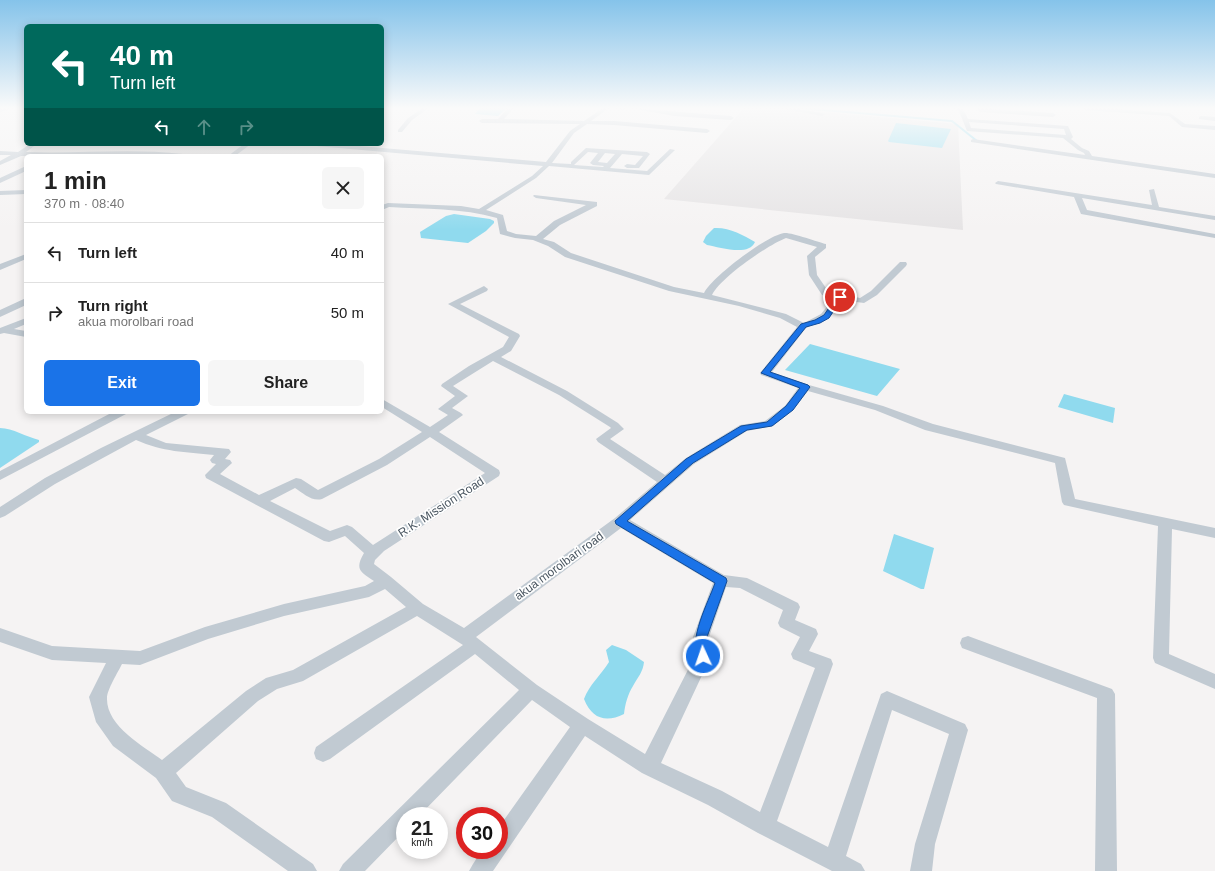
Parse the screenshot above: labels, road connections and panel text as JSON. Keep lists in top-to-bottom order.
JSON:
{
  "streets": {
    "street": ["R.K. Mission Road", "akua morolbari road"]
  },
  "page": {
    "turn": ["40 m", "Turn left"],
    "heading": ["1 min", "370 m · 08:40"],
    "list": [
      {
        "name": "Turn left",
        "value": "40 m"
      },
      {
        "name": "Turn right",
        "note": "akua morolbari road",
        "value": "50 m"
      }
    ],
    "buttons": ["Exit", "Share"],
    "speed": "21 km/h",
    "limit": "30"
  }
}
